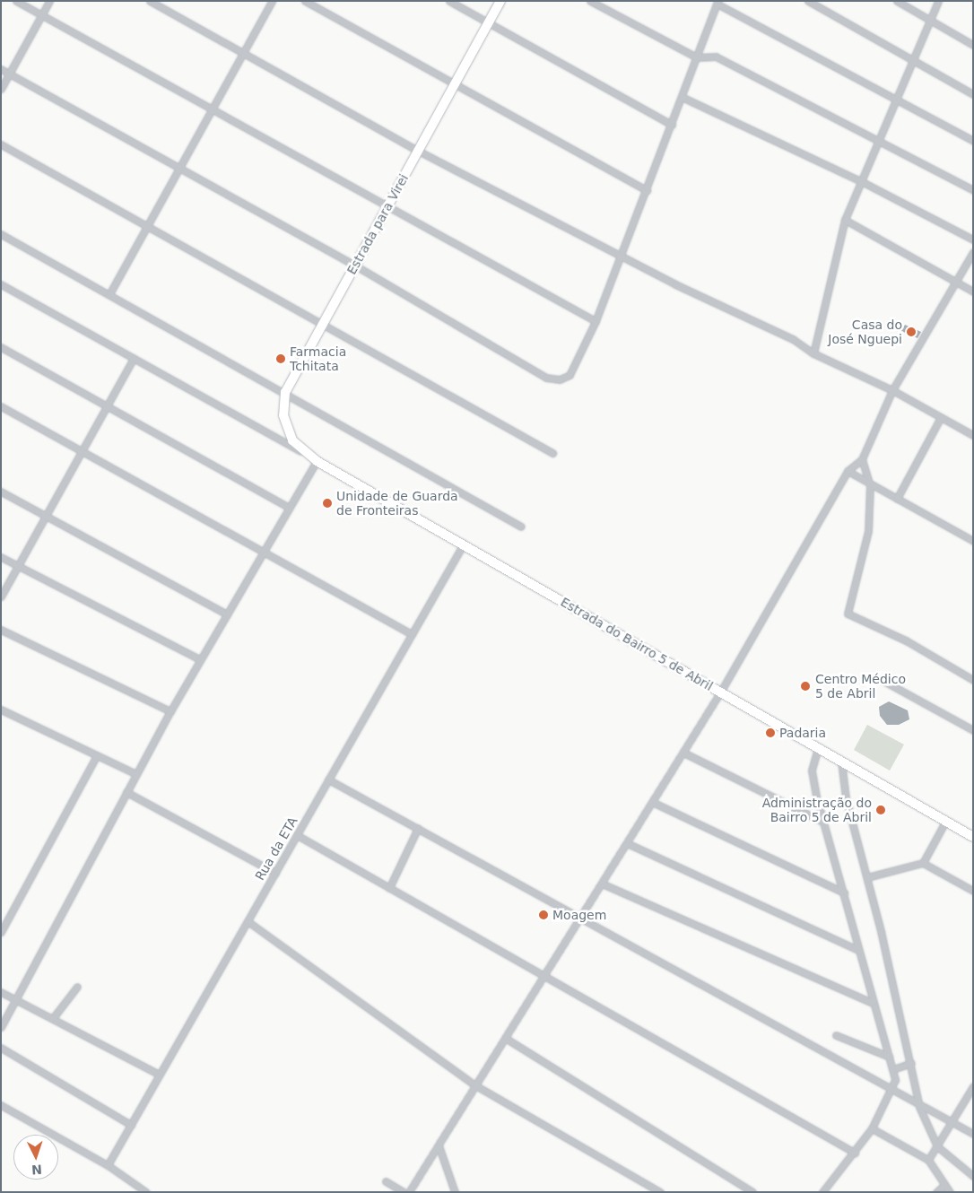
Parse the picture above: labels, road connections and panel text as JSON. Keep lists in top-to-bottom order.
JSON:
{
  "streets": {
    "street": ["Estrada para Virei", "Estrada do Bairro 5 de Abril", "Rua da ETA"]
  },
  "crossings": [
    ["Estrada para Virei", "Estrada do Bairro 5 de Abril"],
    ["Estrada do Bairro 5 de Abril", "Rua da ETA"]
  ],
  "places": [
    "Casa do José Nguepi",
    "Farmacia Tchitata",
    "Unidade de Guarda de Fronteiras",
    "Centro Médico 5 de Abril",
    "Padaria",
    "Administração do Bairro 5 de Abril",
    "Moagem"
  ],
  "north": "bottom"
}
